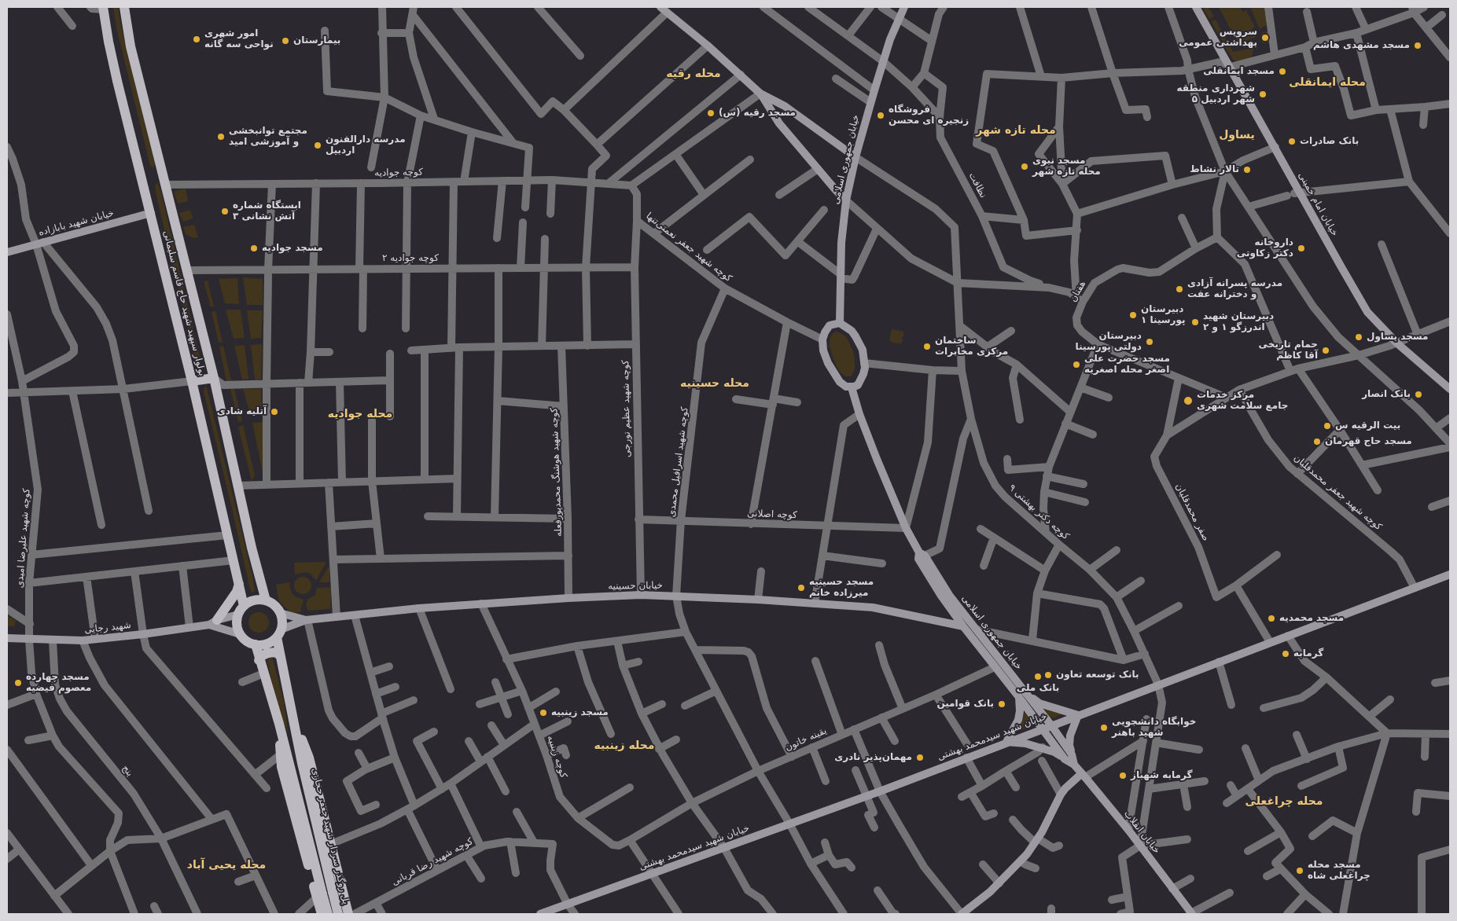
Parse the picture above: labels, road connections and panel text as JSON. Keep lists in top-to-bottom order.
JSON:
{
  "streets": {
    "main road": [
      "خیابان جمهوری اسلامی",
      "خیابان امام خمینی",
      "خیابان شهید بابازاده",
      "بولوار سپهبد شهید حاج قاسم سلیمانی",
      "خیابان حسینیه",
      "شهید رجایی",
      "خیابان شهید سیدمحمد بهشتی",
      "خیابان انقلاب",
      "پل روگذر سردار شهید جعفر حجازی"
    ],
    "street": [
      "کوچه جوادیه",
      "نظافت",
      "کوچه شهید جعفر نعمتی‌تنها",
      "کوچه جوادیه ۲",
      "هفتان",
      "کوچه شهید عظیم تورجی",
      "کوچه شهید اسرافیل محمدی",
      "کوچه شهید هوشنگ محمدپورفعله",
      "کوچه شهید جعفر محمدقلیان",
      "کوچه دکتر بهشتی ۹",
      "صفر محمدقلیان",
      "کوچه اصلانی",
      "کوچه شهید علیرضا امیدی",
      "یقینه خاتون",
      "کوچه زینبیه",
      "ینج",
      "کوچه شهید رضا قربانی"
    ]
  },
  "crossings": [
    ["خیابان جمهوری اسلامی", "کوچه شهید جعفر نعمتی‌تنها"],
    ["خیابان جمهوری اسلامی", "کوچه دکتر بهشتی ۹"],
    ["خیابان جمهوری اسلامی", "کوچه اصلانی"],
    ["خیابان جمهوری اسلامی", "خیابان حسینیه"],
    ["خیابان جمهوری اسلامی", "خیابان شهید سیدمحمد بهشتی"],
    ["خیابان جمهوری اسلامی", "یقینه خاتون"],
    ["خیابان جمهوری اسلامی", "خیابان انقلاب"],
    ["کوچه جوادیه", "کوچه شهید جعفر نعمتی‌تنها"],
    ["کوچه جوادیه", "بولوار سپهبد شهید حاج قاسم سلیمانی"],
    ["خیابان امام خمینی", "صفر محمدقلیان"],
    ["خیابان شهید بابازاده", "بولوار سپهبد شهید حاج قاسم سلیمانی"],
    ["کوچه شهید جعفر نعمتی‌تنها", "کوچه شهید عظیم تورجی"],
    ["کوچه شهید جعفر نعمتی‌تنها", "کوچه شهید اسرافیل محمدی"],
    ["کوچه جوادیه ۲", "بولوار سپهبد شهید حاج قاسم سلیمانی"],
    ["کوچه جوادیه ۲", "کوچه شهید عظیم تورجی"],
    ["هفتان", "صفر محمدقلیان"],
    ["بولوار سپهبد شهید حاج قاسم سلیمانی", "شهید رجایی"],
    ["کوچه شهید عظیم تورجی", "کوچه اصلانی"],
    ["کوچه شهید عظیم تورجی", "خیابان حسینیه"],
    ["کوچه شهید اسرافیل محمدی", "کوچه اصلانی"],
    ["کوچه شهید اسرافیل محمدی", "خیابان حسینیه"],
    ["کوچه شهید اسرافیل محمدی", "خیابان شهید سیدمحمد بهشتی"],
    ["کوچه شهید اسرافیل محمدی", "یقینه خاتون"],
    ["کوچه شهید هوشنگ محمدپورفعله", "خیابان حسینیه"],
    ["کوچه شهید جعفر محمدقلیان", "صفر محمدقلیان"],
    ["کوچه شهید جعفر محمدقلیان", "خیابان شهید سیدمحمد بهشتی"],
    ["کوچه دکتر بهشتی ۹", "خیابان شهید سیدمحمد بهشتی"],
    ["کوچه دکتر بهشتی ۹", "خیابان انقلاب"],
    ["کوچه شهید علیرضا امیدی", "شهید رجایی"],
    ["خیابان حسینیه", "کوچه زینبیه"],
    ["شهید رجایی", "ینج"],
    ["خیابان شهید سیدمحمد بهشتی", "خیابان انقلاب"],
    ["خیابان شهید سیدمحمد بهشتی", "کوچه شهید رضا قربانی"],
    ["یقینه خاتون", "کوچه زینبیه"]
  ],
  "districts": [
    "محله رقیه",
    "محله ایمانقلی",
    "محله تازه شهر",
    "یساول",
    "محله حسینیه",
    "محله جوادیه",
    "محله زینبیه",
    "محله چراغعلی",
    "محله یحیی آباد"
  ],
  "places": [
    "سرویس بهداشتی عمومی",
    "امور شهری نواحی سه گانه",
    "بیمارستان",
    "مسجد مشهدی هاشم",
    "مسجد ایمانقلی",
    "شهرداری منطقه ۵ شهر اردبیل",
    "مسجد رقیه (س)",
    "فروشگاه زنجیره ای محسن",
    "مجتمع توانبخشی و آموزشی امید",
    "بانک صادرات",
    "مدرسه دارالفنون اردبیل",
    "مسجد نبوی محله تازه شهر",
    "تالار نشاط",
    "ایستگاه شماره ۳ آتش نشانی",
    "مسجد جوادیه",
    "داروخانه دکتر زکاوتی",
    "مدرسه پسرانه آزادی و دخترانه عفت",
    "دبیرستان پورسینا ۱",
    "دبیرستان شهید اندرزگو ۱ و ۲",
    "مسجد یساول",
    "دبیرستان دولتی پورسینا",
    "ساختمان مرکزی مخابرات",
    "حمام تاریخی آقا کاظم",
    "مسجد حضرت علی اصغر محله اصغریه",
    "بانک انصار",
    "مرکز خدمات جامع سلامت شهری",
    "آتلیه شادی",
    "بیت الرقیه س",
    "مسجد حاج قهرمان",
    "مسجد حسینیه میرزاده خانم",
    "مسجد محمدیه",
    "گرمابه",
    "بانک توسعه تعاون",
    "بانک ملی",
    "مسجد چهارده معصوم فیضیه",
    "بانک قوامین",
    "مسجد زینبیه",
    "خوابگاه دانشجویی شهید باهنر",
    "مهمان‌پذیر نادری",
    "گرمابه شهباز",
    "مسجد محله چراغعلی شاه"
  ]
}
